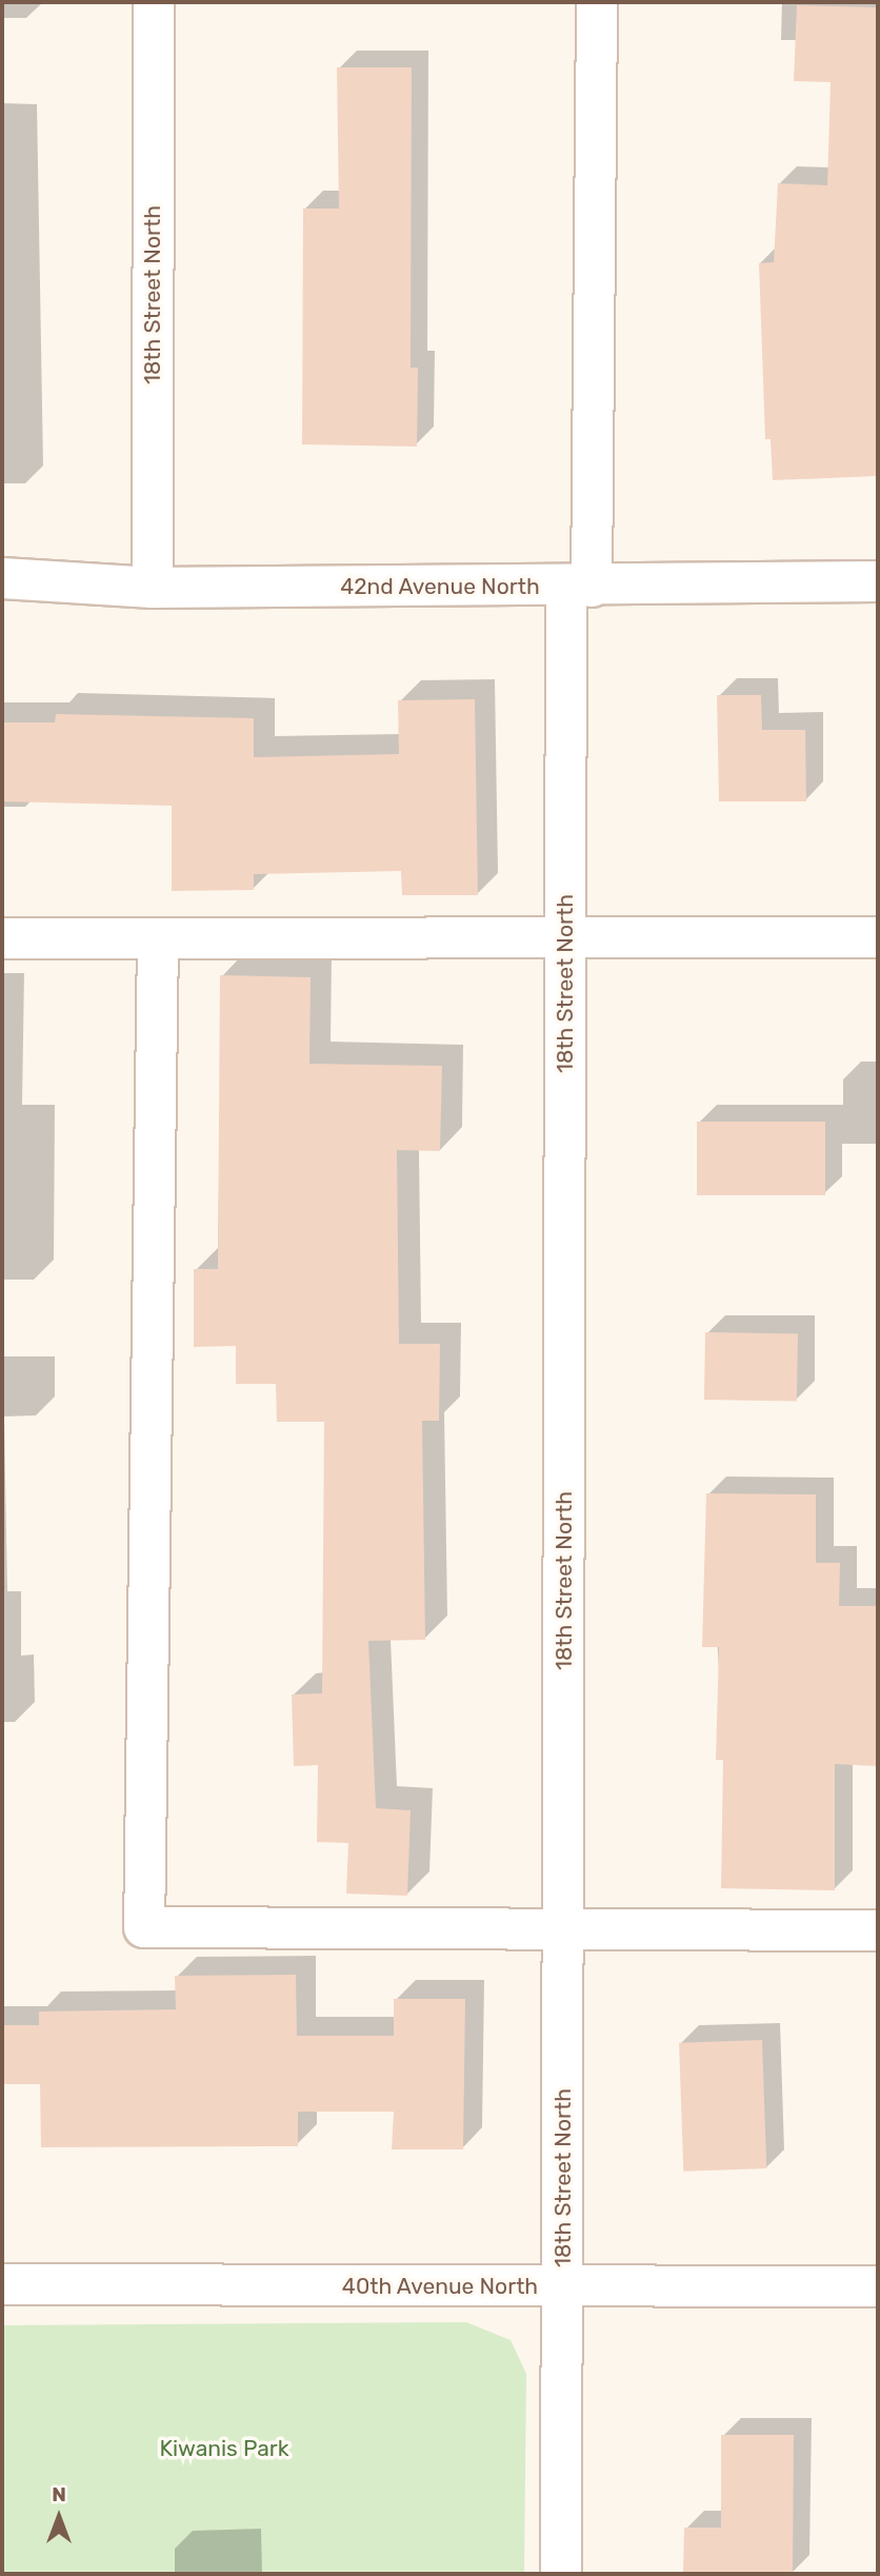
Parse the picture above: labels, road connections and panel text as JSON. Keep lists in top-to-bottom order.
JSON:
{
  "streets": {
    "street": ["18th Street North", "42nd Avenue North", "40th Avenue North"]
  },
  "crossings": [
    ["18th Street North", "42nd Avenue North"],
    ["18th Street North", "40th Avenue North"]
  ],
  "parks": ["Kiwanis Park"],
  "north": "top"
}
